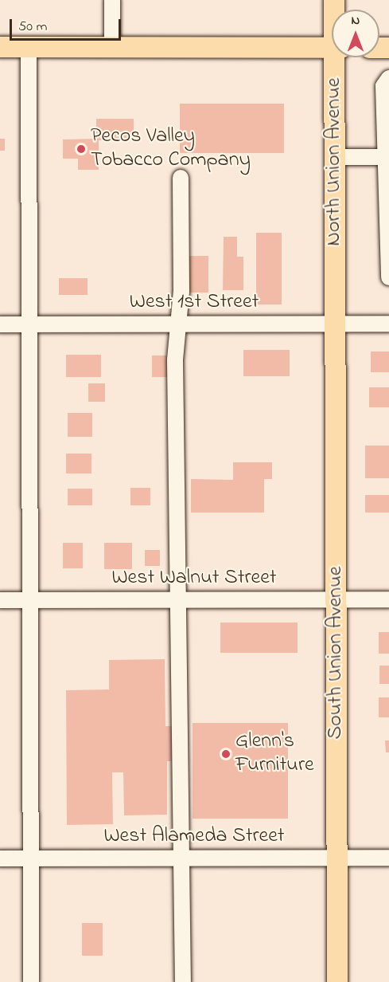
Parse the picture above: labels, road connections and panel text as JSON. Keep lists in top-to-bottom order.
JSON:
{
  "streets": {
    "main road": ["North Union Avenue", "South Union Avenue"],
    "street": ["West 1st Street", "West Walnut Street", "West Alameda Street"]
  },
  "crossings": [
    ["North Union Avenue", "West 1st Street"],
    ["North Union Avenue", "South Union Avenue"],
    ["West 1st Street", "South Union Avenue"],
    ["West Walnut Street", "South Union Avenue"],
    ["South Union Avenue", "West Alameda Street"]
  ],
  "places": ["Pecos Valley Tobacco Company", "Glenn's Furniture"],
  "scale_bar": "50 m",
  "north": "top"
}
